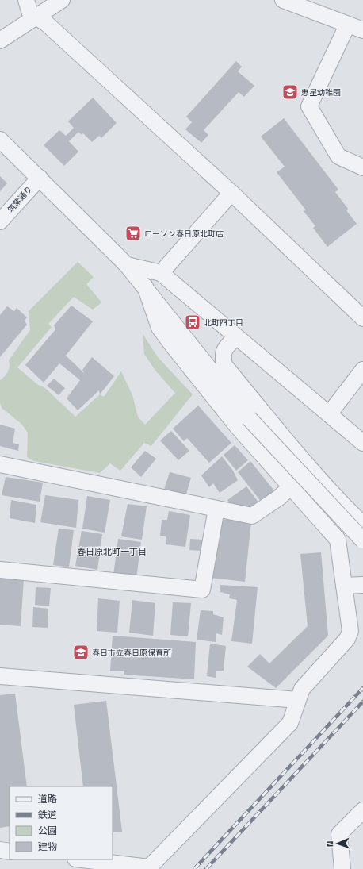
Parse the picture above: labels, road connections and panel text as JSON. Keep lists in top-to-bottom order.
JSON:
{
  "streets": {
    "street": ["筑紫通り"]
  },
  "districts": ["春日原北町一丁目"],
  "places": {
    "school or university": ["恵星幼稚園", "春日市立春日原保育所"],
    "supermarket": ["ローソン春日原北町店"],
    "bus stop": ["北町四丁目"]
  },
  "legend": [
    "道路",
    "鉄道",
    "公園",
    "建物"
  ],
  "north": "left"
}
